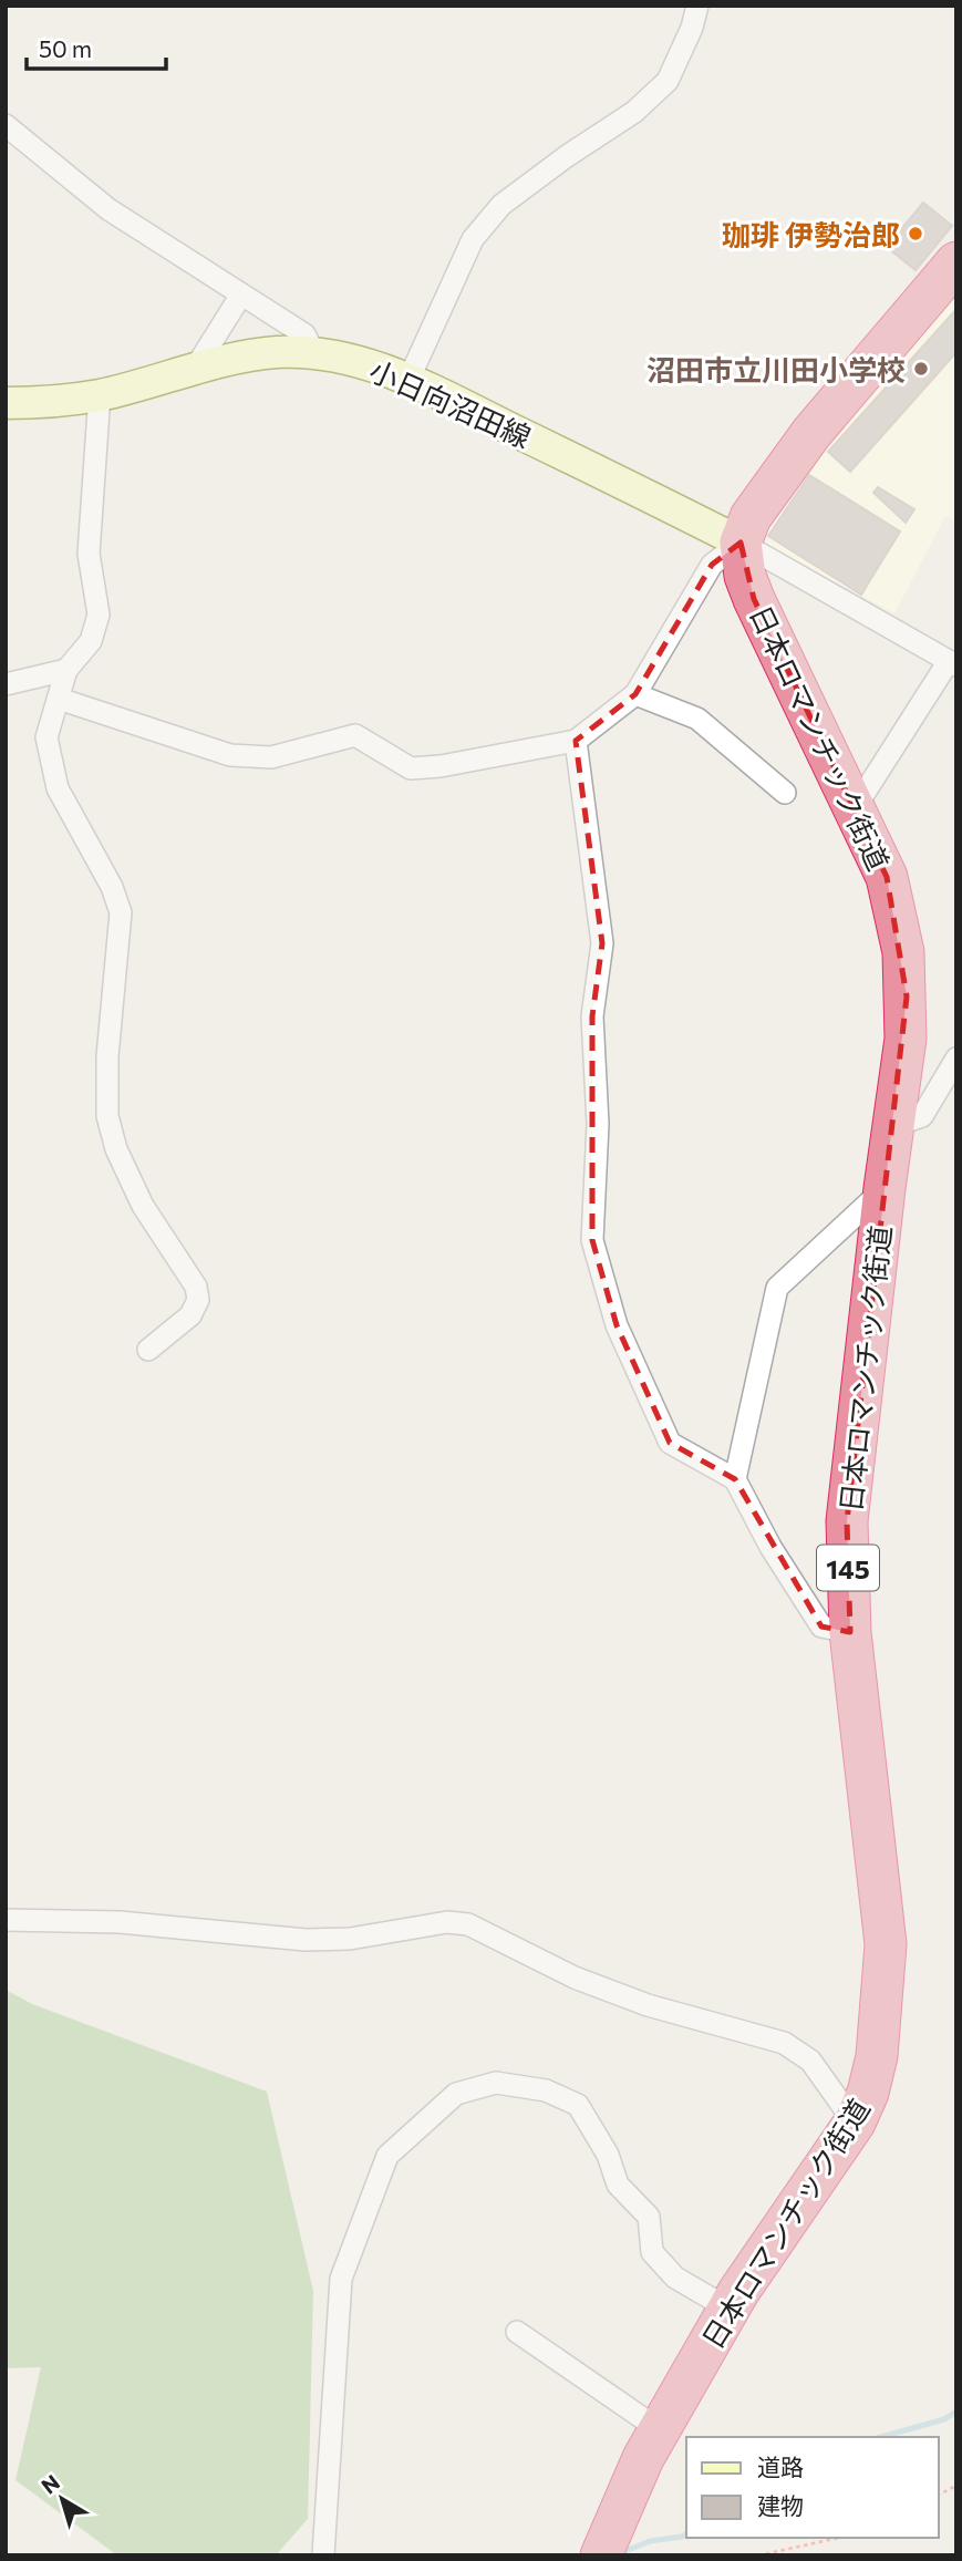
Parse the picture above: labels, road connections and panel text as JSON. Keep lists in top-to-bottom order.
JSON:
{
  "streets": {
    "highway": ["日本ロマンチック街道", "145"],
    "main road": ["小日向沼田線"]
  },
  "crossings": [
    ["小日向沼田線", "日本ロマンチック街道"]
  ],
  "places": ["珈琲 伊勢治郎", "沼田市立川田小学校"],
  "legend": ["道路", "建物"],
  "scale_bar": "50 m",
  "north": "top left"
}
